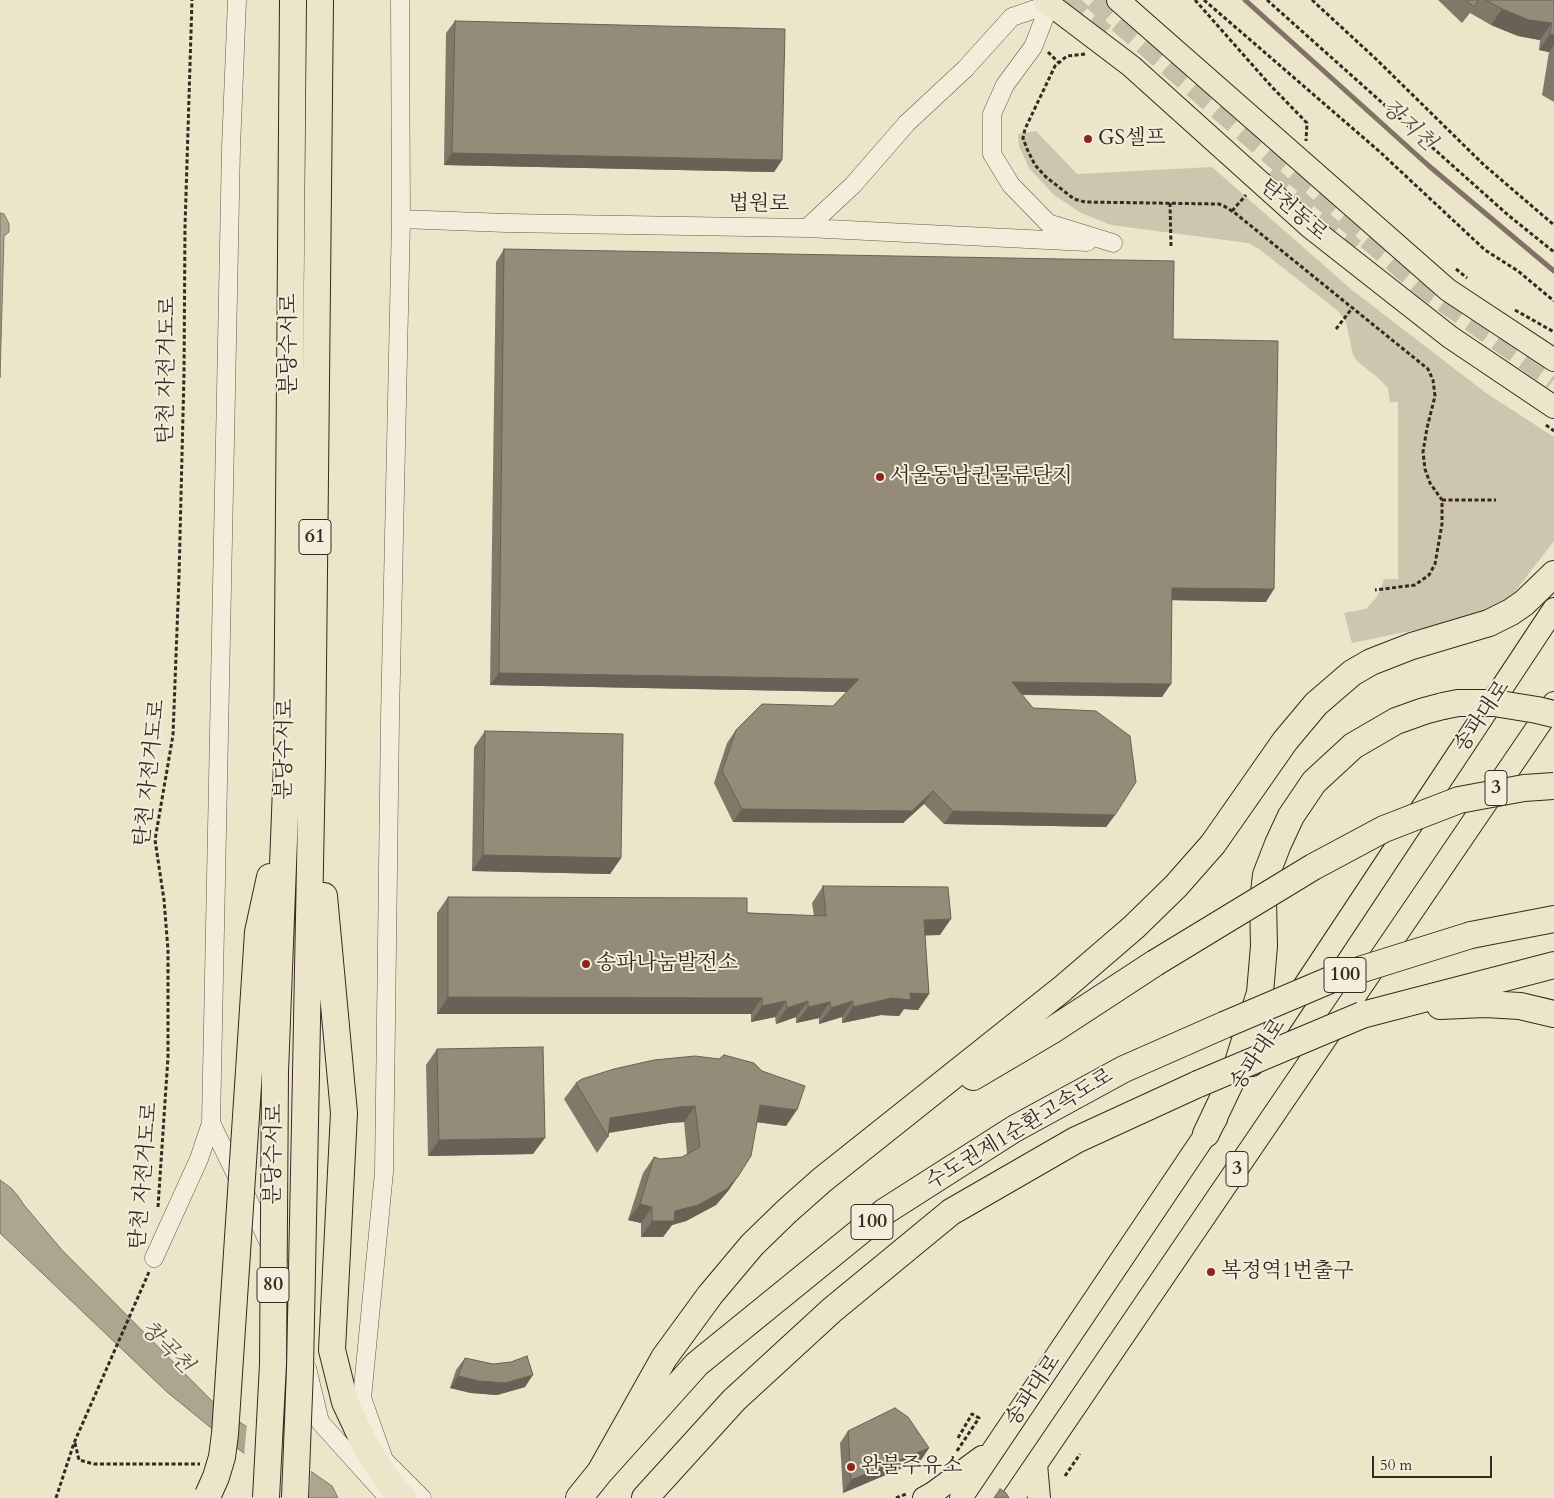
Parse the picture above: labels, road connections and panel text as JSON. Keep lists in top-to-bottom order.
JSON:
{
  "streets": {
    "highway": [
      "분당수서로",
      "61",
      "100",
      "수도권제1순환고속도로",
      "80"
    ],
    "main road": ["탄천동로", "송파대로", "3"],
    "street": ["법원로"],
    "path": ["탄천 자전거도로"]
  },
  "crossings": [
    ["법원로", "탄천동로"]
  ],
  "water": ["장지천", "창곡천"],
  "places": [
    "GS셀프",
    "서울동남권물류단지",
    "송파나눔발전소",
    "복정역1번출구",
    "완불주유소"
  ],
  "scale_bar": "50 m"
}
